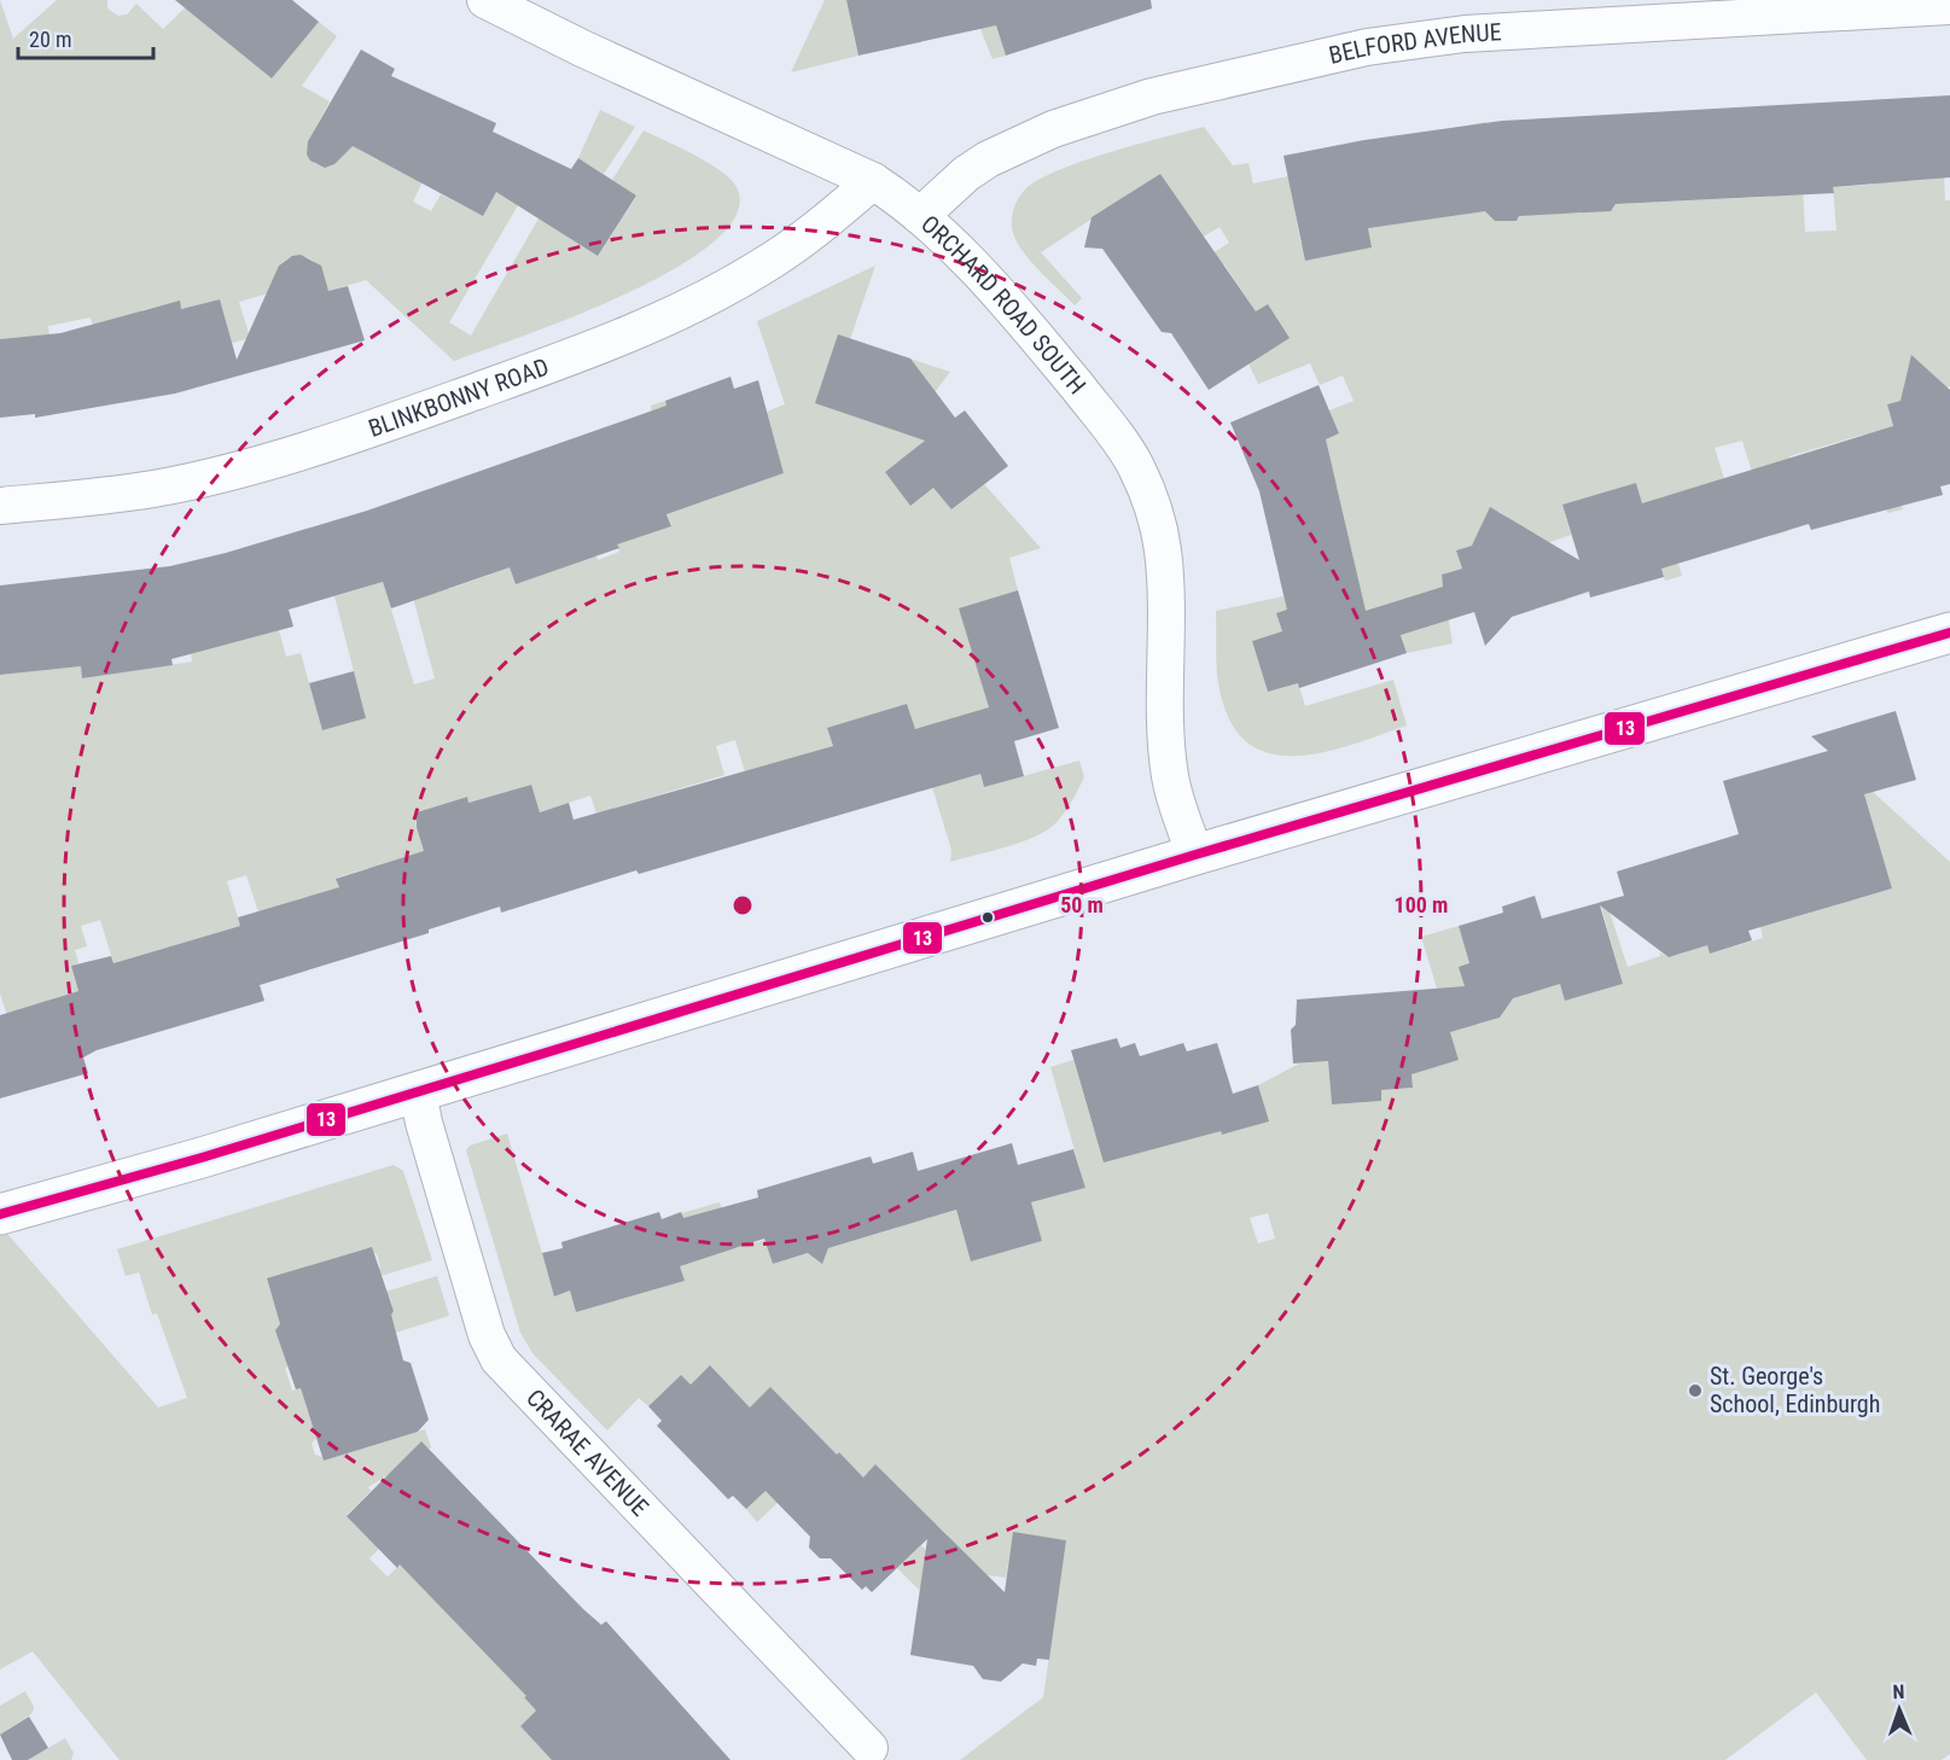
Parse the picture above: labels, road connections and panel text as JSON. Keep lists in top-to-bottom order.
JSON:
{
  "streets": {
    "street": [
      "BELFORD AVENUE",
      "ORCHARD ROAD SOUTH",
      "BLINKBONNY ROAD",
      "CRARAE AVENUE"
    ]
  },
  "crossings": [
    ["BELFORD AVENUE", "ORCHARD ROAD SOUTH"],
    ["ORCHARD ROAD SOUTH", "BLINKBONNY ROAD"]
  ],
  "places": ["St. George's School, Edinburgh"],
  "lines": ["transit line 13"],
  "scale_bar": "20 m",
  "north": "top",
  "rings": ["50 m", "100 m"]
}
